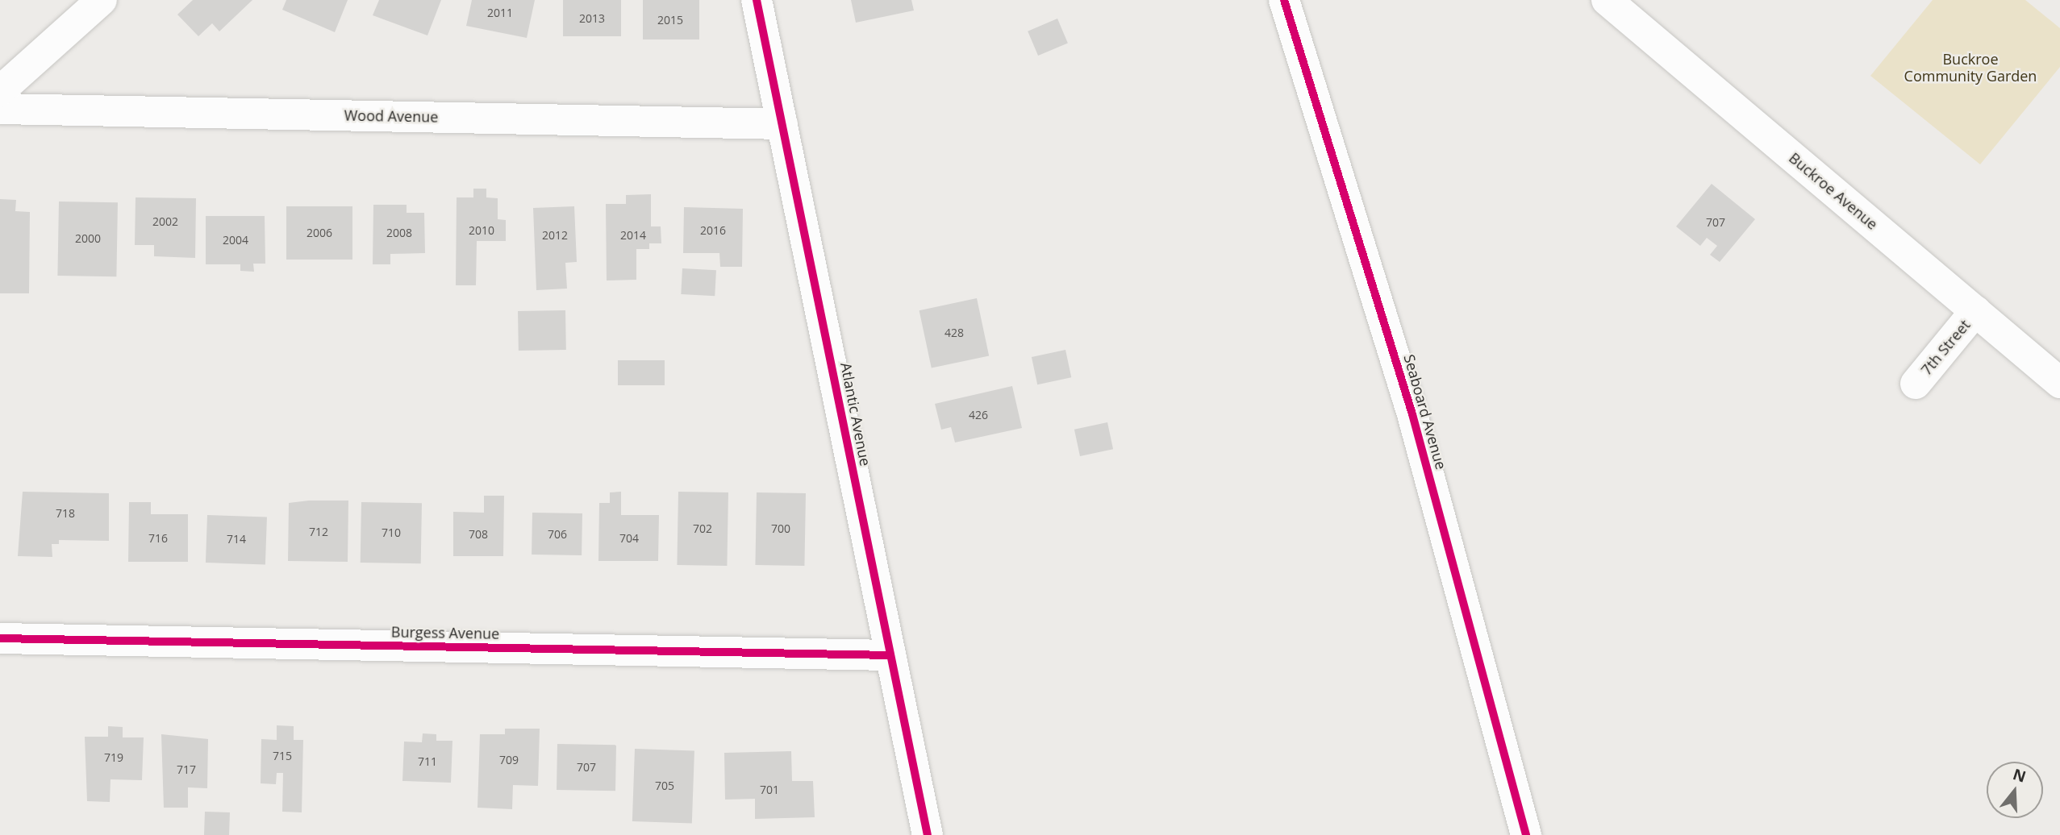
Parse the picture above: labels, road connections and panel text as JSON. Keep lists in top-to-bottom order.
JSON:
{
  "streets": {
    "street": [
      "Wood Avenue",
      "Buckroe Avenue",
      "7th Street",
      "Seaboard Avenue",
      "Atlantic Avenue",
      "Burgess Avenue"
    ]
  },
  "crossings": [
    ["Wood Avenue", "Atlantic Avenue"],
    ["Buckroe Avenue", "7th Street"],
    ["Atlantic Avenue", "Burgess Avenue"]
  ],
  "parks": ["Buckroe Community Garden"],
  "house_numbers": [
    "2011",
    "2013",
    "2015",
    "2002",
    "707",
    "2010",
    "2016",
    "2006",
    "2008",
    "2012",
    "2014",
    "2000",
    "2004",
    "428",
    "426",
    "718",
    "702",
    "700",
    "712",
    "710",
    "708",
    "706",
    "716",
    "704",
    "714",
    "715",
    "719",
    "709",
    "711",
    "707",
    "717",
    "705",
    "701"
  ],
  "north": "top"
}
